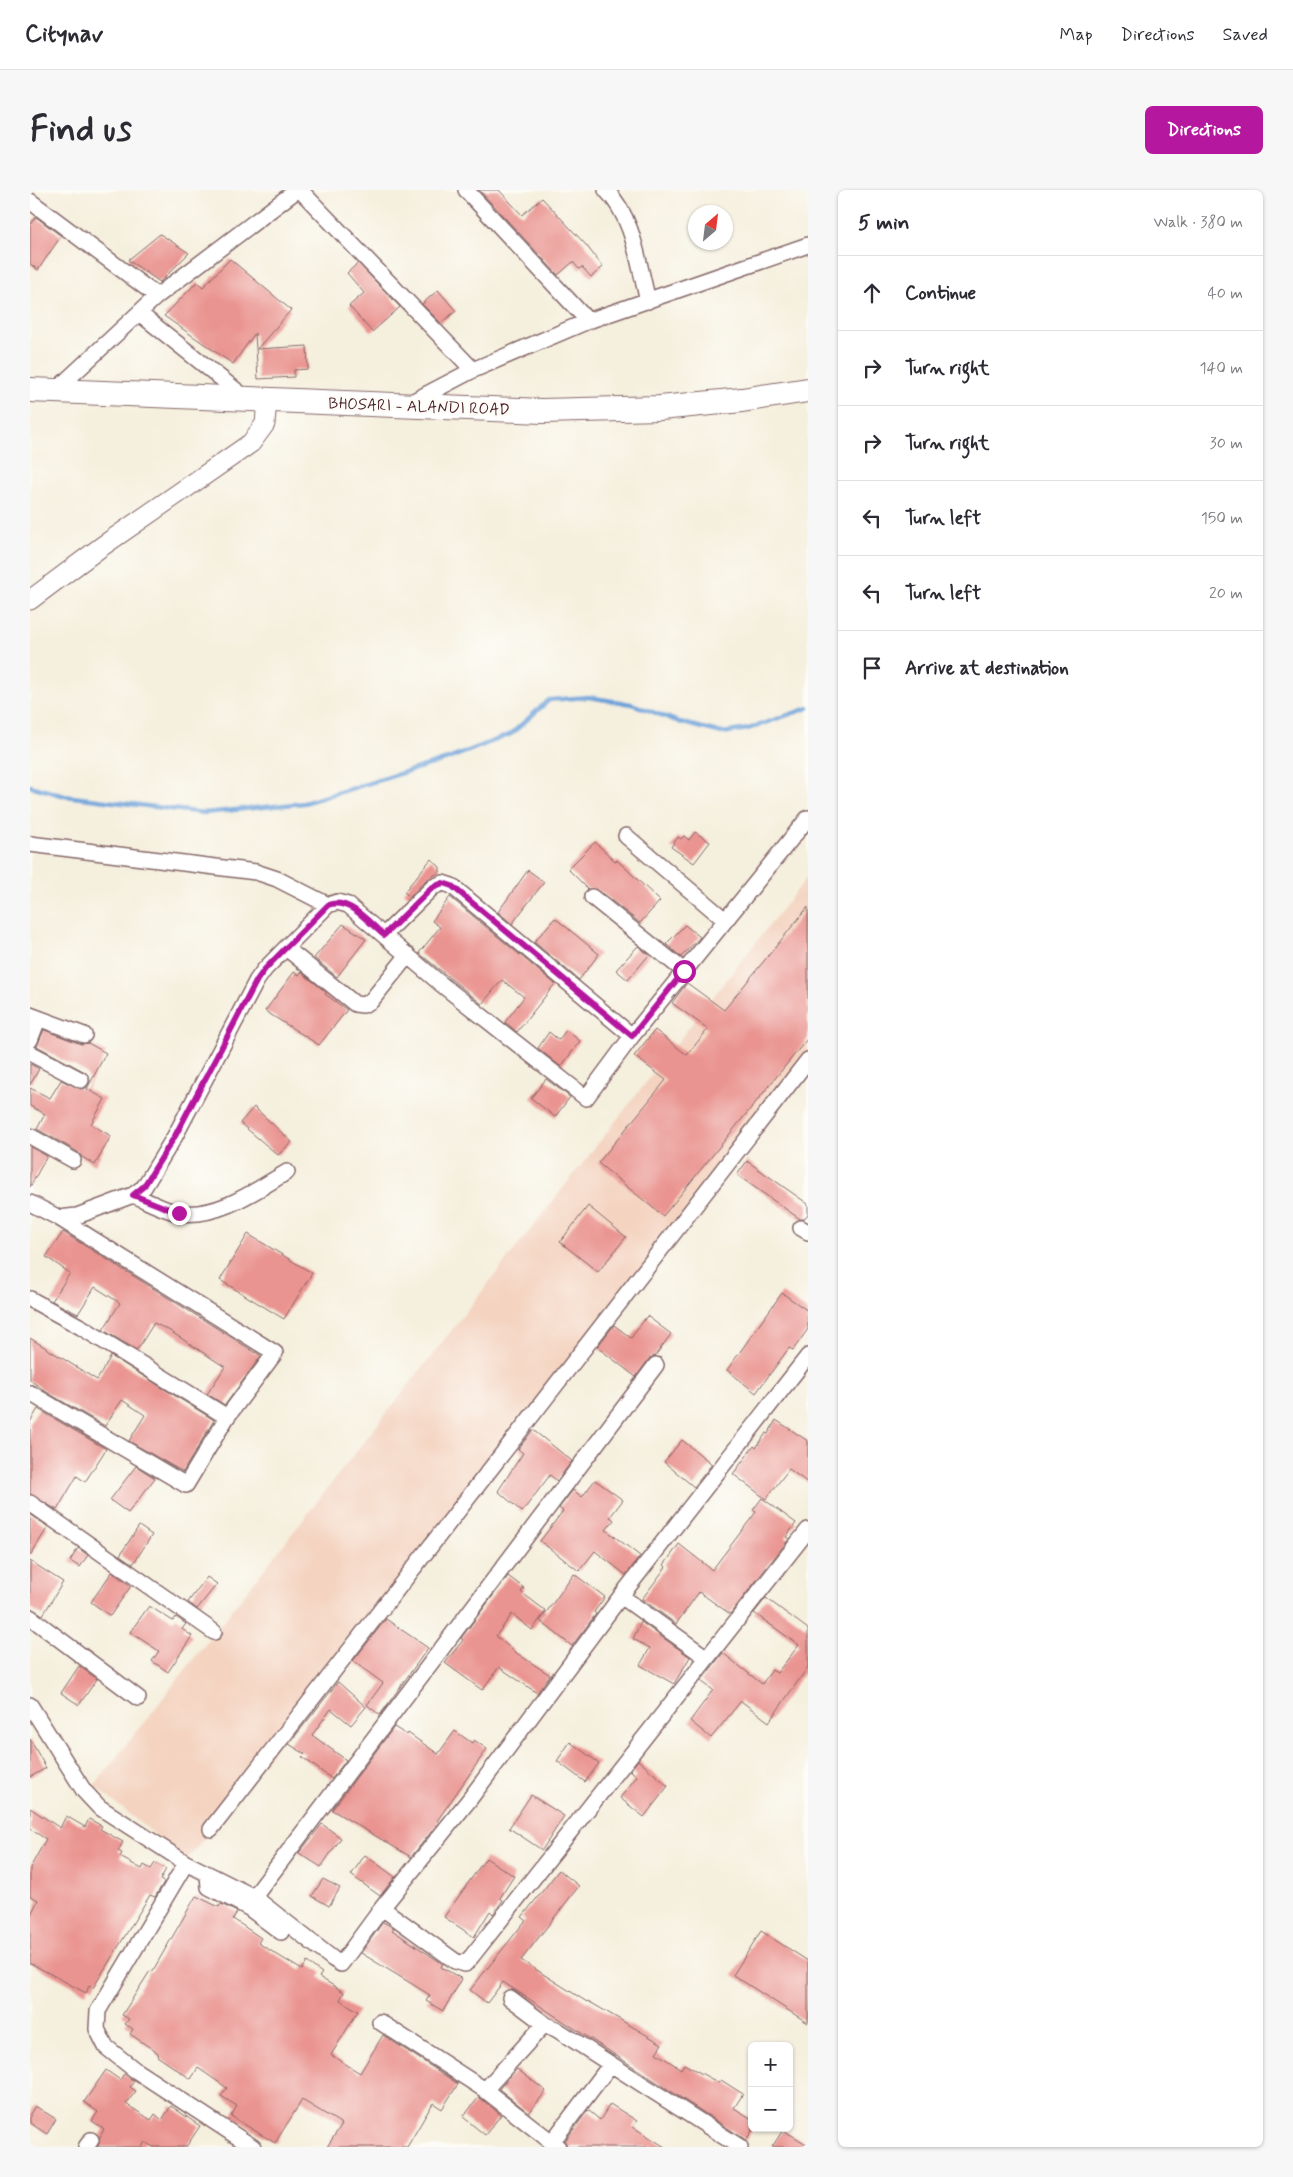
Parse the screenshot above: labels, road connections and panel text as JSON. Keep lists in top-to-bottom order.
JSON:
{
  "streets": {
    "main road": ["BHOSARI - ALANDI ROAD"]
  },
  "north": "top right",
  "page": {
    "header": "Citynav",
    "nav": ["Map", "Directions", "Saved"],
    "buttons": "Directions",
    "title": "Find us",
    "heading": ["5 min", "Walk · 380 m"],
    "list": [
      ["Continue", "40 m"],
      ["Turn right", "140 m"],
      ["Turn right", "30 m"],
      ["Turn left", "150 m"],
      ["Turn left", "20 m"],
      "Arrive at destination"
    ],
    "map_buttons": ["+", "−"]
  }
}
